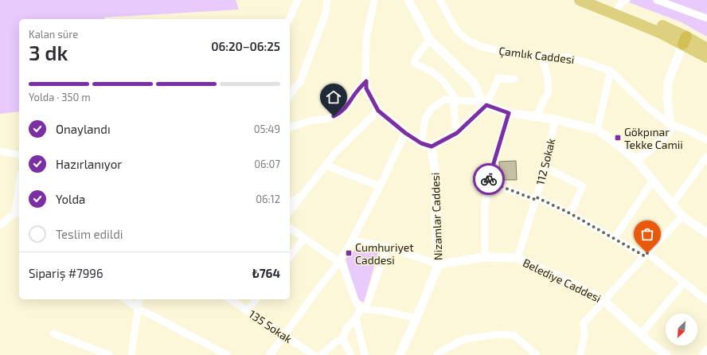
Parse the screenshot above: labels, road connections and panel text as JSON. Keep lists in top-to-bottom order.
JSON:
{
  "streets": {
    "street": [
      "Çamlık Caddesi",
      "112 Sokak",
      "Nizamlar Caddesi",
      "Belediye Caddesi",
      "135 Sokak"
    ]
  },
  "crossings": [
    ["112 Sokak", "Belediye Caddesi"],
    ["Nizamlar Caddesi", "Belediye Caddesi"]
  ],
  "places": {
    "transit": ["Gökpınar Tekke Camii", "Cumhuriyet Caddesi"]
  },
  "north": "bottom left",
  "page": {
    "heading": ["3 dk", "Kalan süre", "06:20–06:25"],
    "panel": ["Sipariş #7996", "₺764"],
    "bar": "Yolda · 350 m",
    "list": [
      ["Onaylandı", "05:49"],
      ["Hazırlanıyor", "06:07"],
      ["Yolda", "06:12"],
      "Teslim edildi"
    ]
  }
}
